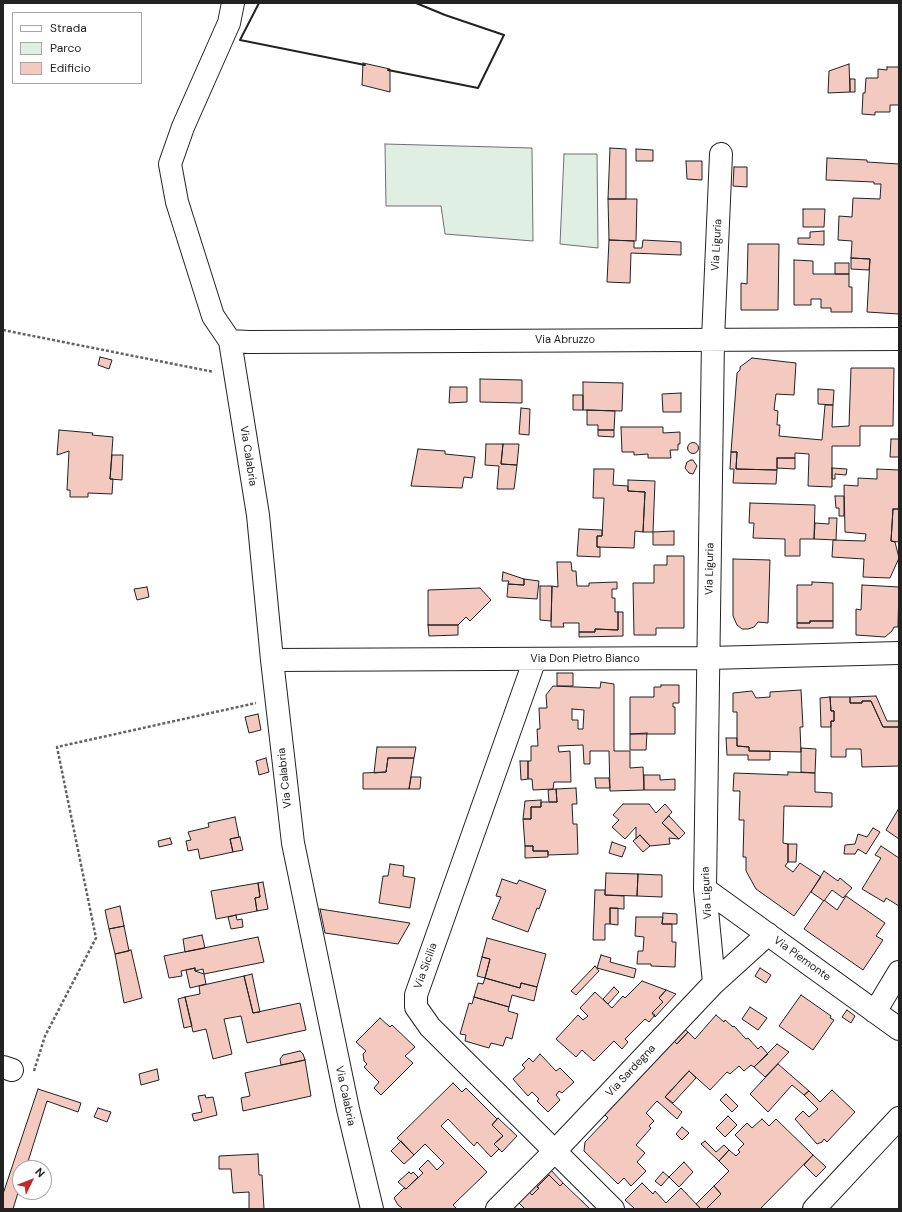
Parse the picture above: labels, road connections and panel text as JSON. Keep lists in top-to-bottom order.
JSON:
{
  "streets": {
    "street": [
      "Via Liguria",
      "Via Abruzzo",
      "Via Calabria",
      "Via Don Pietro Bianco",
      "Via Piemonte",
      "Via Sicilia",
      "Via Sardegna"
    ]
  },
  "crossings": [
    ["Via Liguria", "Via Abruzzo"],
    ["Via Liguria", "Via Don Pietro Bianco"],
    ["Via Liguria", "Via Piemonte"],
    ["Via Liguria", "Via Sardegna"],
    ["Via Abruzzo", "Via Calabria"],
    ["Via Calabria", "Via Don Pietro Bianco"],
    ["Via Don Pietro Bianco", "Via Sicilia"],
    ["Via Piemonte", "Via Sardegna"],
    ["Via Sicilia", "Via Sardegna"]
  ],
  "legend": ["Strada", "Parco", "Edificio"],
  "north": "top right"
}
